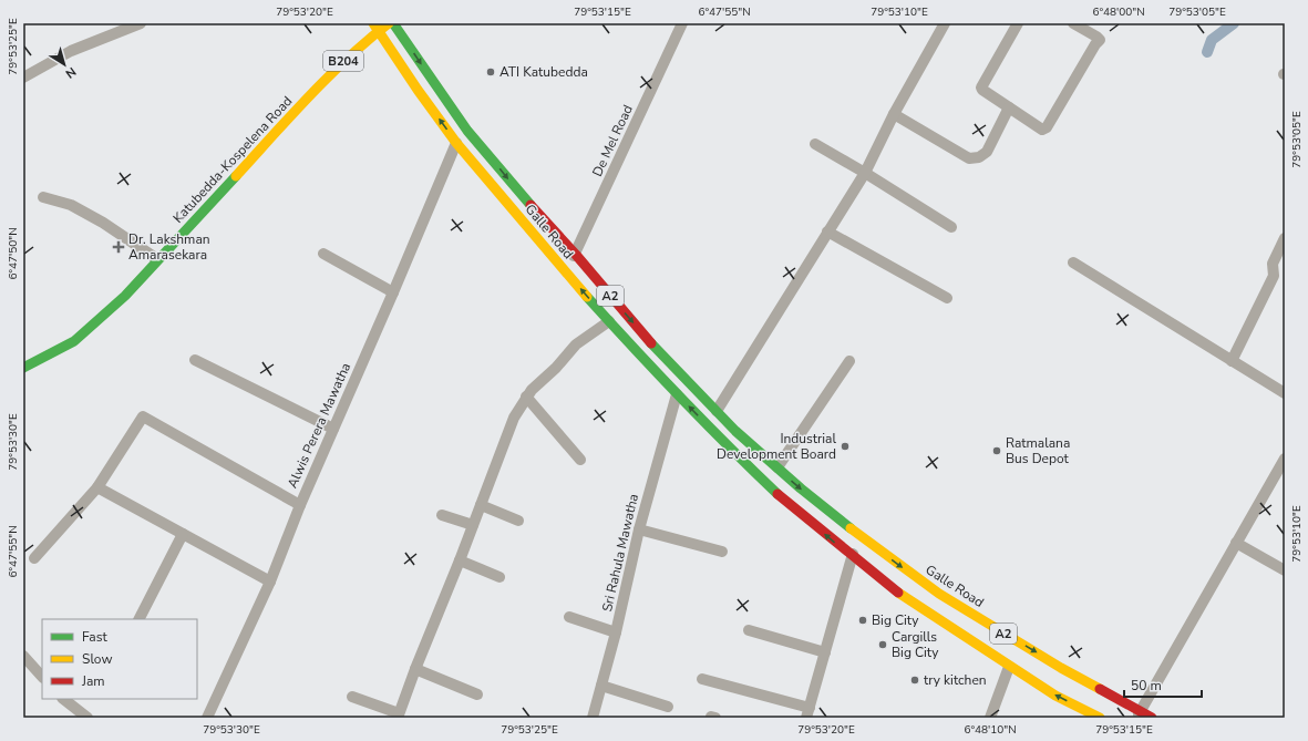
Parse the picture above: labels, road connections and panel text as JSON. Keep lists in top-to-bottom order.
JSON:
{
  "streets": {
    "main road": [
      "B204",
      "Katubedda-Kospelena Road",
      "Galle Road",
      "A2"
    ],
    "street": ["De Mel Road", "Alwis Perera Mawatha", "Sri Rahula Mawatha"]
  },
  "crossings": [
    ["De Mel Road", "Galle Road"],
    ["De Mel Road", "A2"],
    ["Katubedda-Kospelena Road", "Galle Road"],
    ["Galle Road", "A2"],
    ["Galle Road", "Alwis Perera Mawatha"],
    ["Galle Road", "Sri Rahula Mawatha"]
  ],
  "places": {
    "other": [
      "ATI Katubedda",
      "Industrial Development Board",
      "Ratmalana Bus Depot",
      "Big City",
      "Cargills Big City",
      "try kitchen"
    ],
    "health": ["Dr. Lakshman Amarasekara"]
  },
  "legend": ["Fast", "Slow", "Jam"],
  "scale_bar": "50 m",
  "north": "bottom right",
  "coordinates": [
    "79°53'20\"E",
    "79°53'15\"E",
    "6°47'55\"N",
    "79°53'10\"E",
    "6°48'00\"N",
    "79°53'05\"E",
    "79°53'25\"E",
    "6°47'50\"N",
    "79°53'30\"E",
    "6°48'10\"N"
  ]
}
